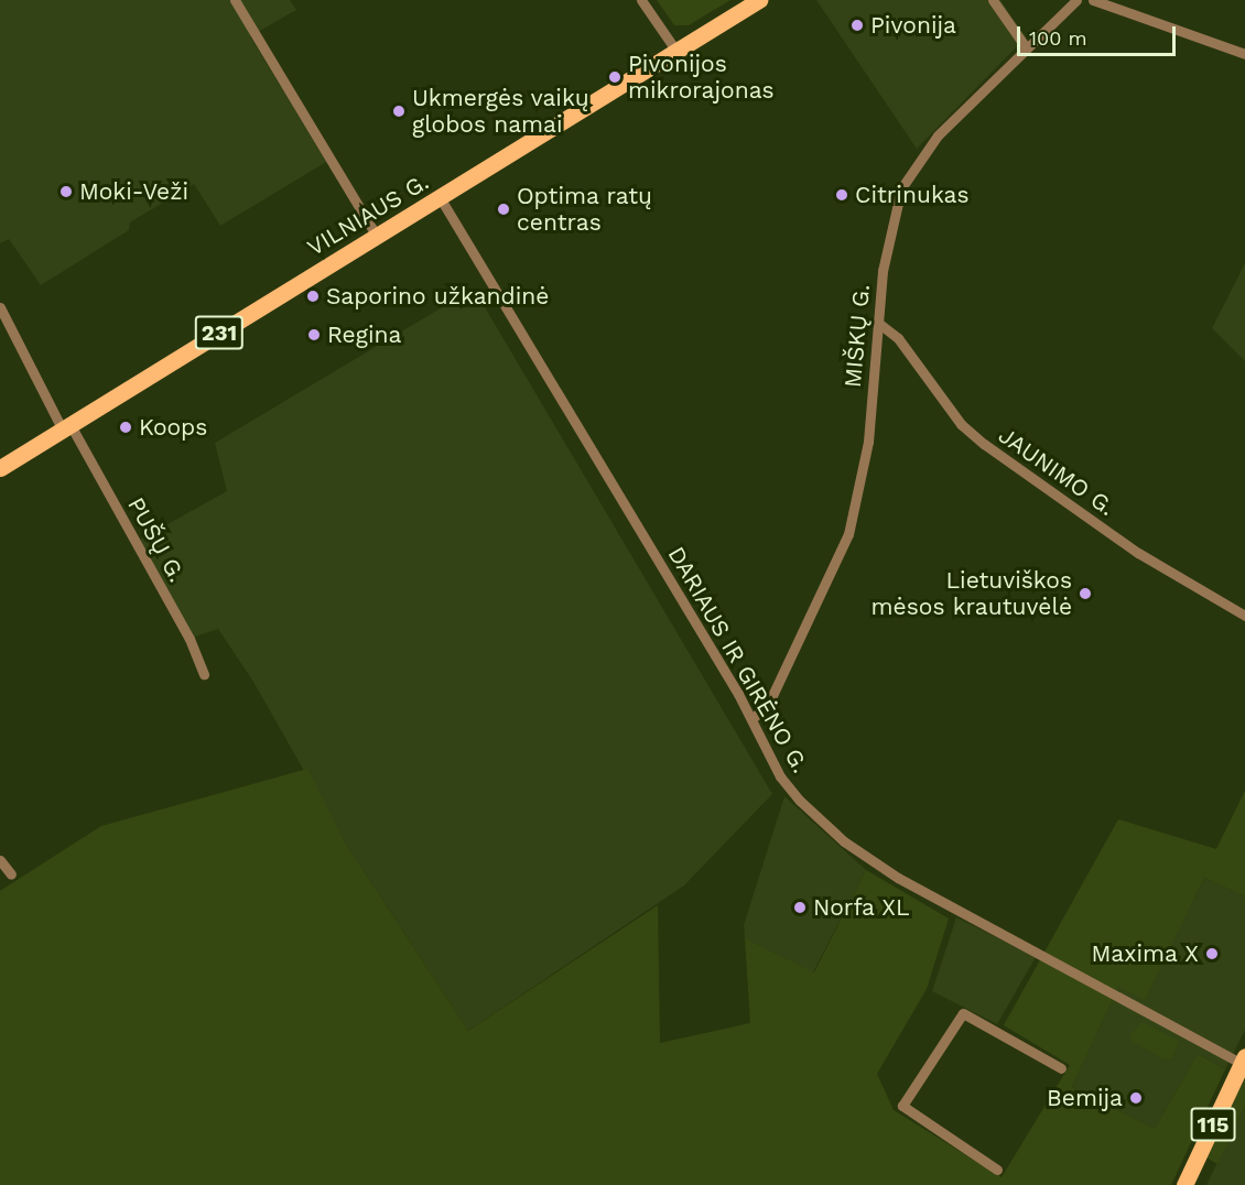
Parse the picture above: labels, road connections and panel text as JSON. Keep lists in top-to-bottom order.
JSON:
{
  "streets": {
    "main road": ["VILNIAUS G.", "231", "115"],
    "street": [
      "MIŠKŲ G.",
      "JAUNIMO G.",
      "PUŠŲ G.",
      "DARIAUS IR GIRĖNO G."
    ]
  },
  "crossings": [
    ["VILNIAUS G.", "PUŠŲ G."],
    ["VILNIAUS G.", "DARIAUS IR GIRĖNO G."],
    ["MIŠKŲ G.", "JAUNIMO G."],
    ["MIŠKŲ G.", "DARIAUS IR GIRĖNO G."],
    ["DARIAUS IR GIRĖNO G.", "115"]
  ],
  "places": [
    "Pivonija",
    "Pivonijos mikrorajonas",
    "Ukmergės vaikų globos namai",
    "Moki-Veži",
    "Citrinukas",
    "Optima ratų centras",
    "Saporino užkandinė",
    "Regina",
    "Koops",
    "Lietuviškos mėsos krautuvėlė",
    "Norfa XL",
    "Maxima X",
    "Bemija"
  ],
  "scale_bar": "100 m"
}
